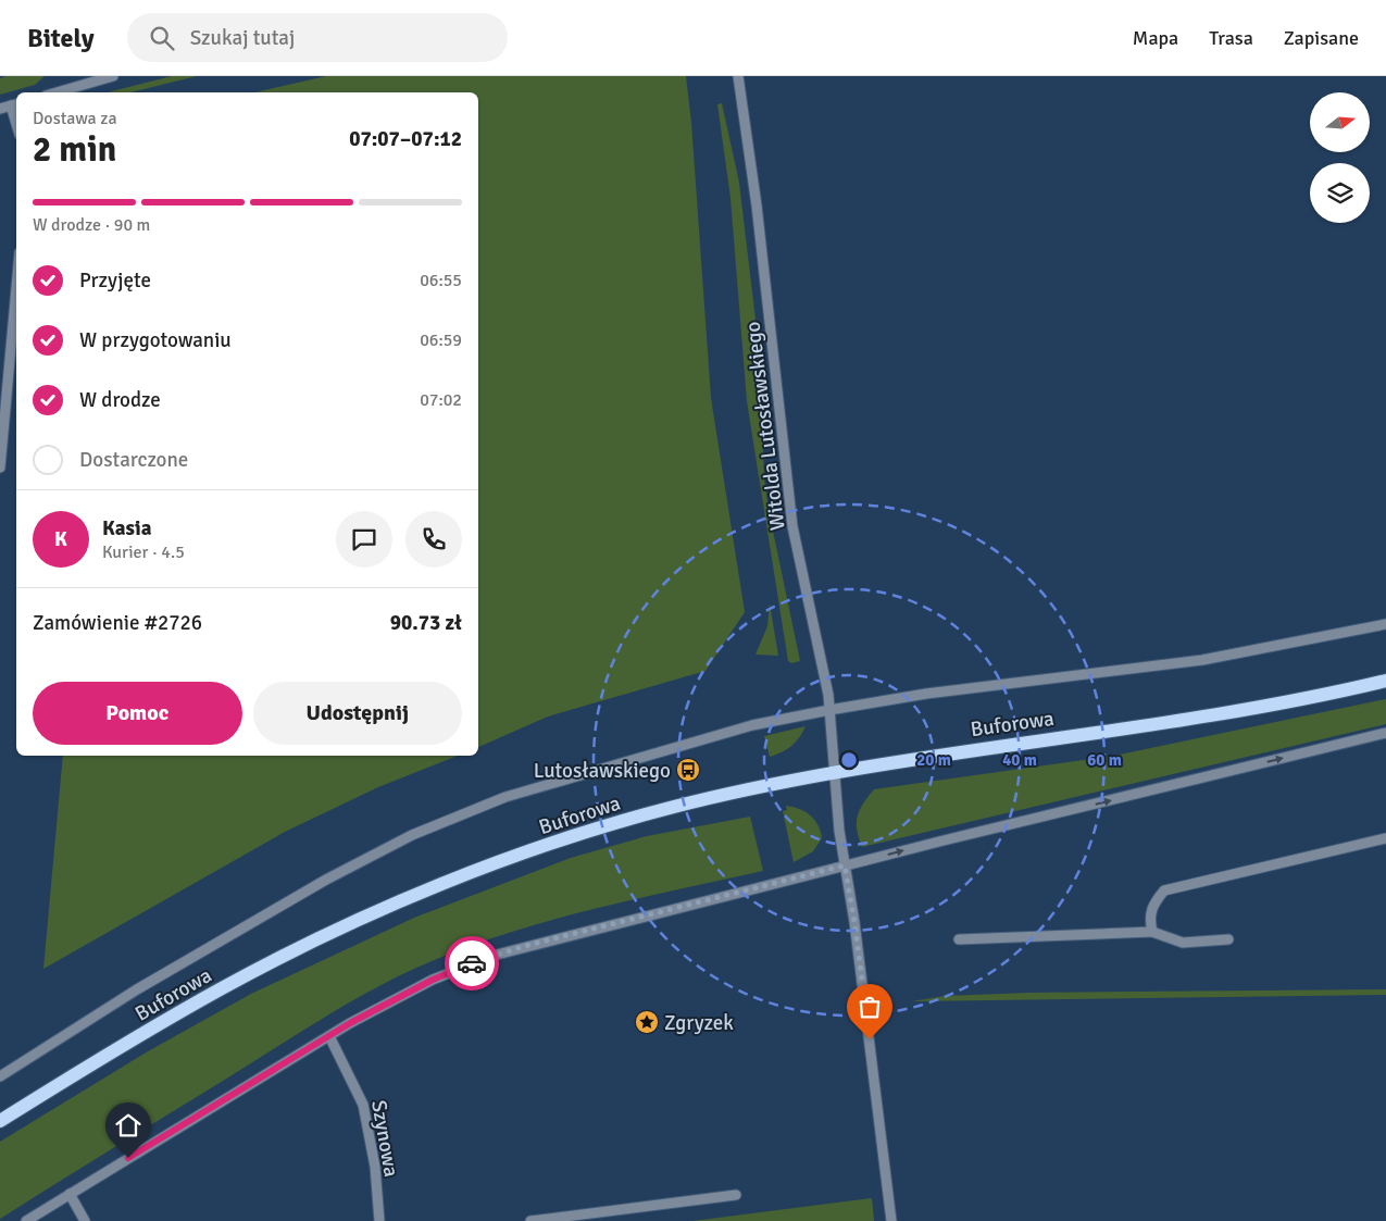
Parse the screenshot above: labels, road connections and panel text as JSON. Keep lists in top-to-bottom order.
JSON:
{
  "streets": {
    "main road": ["Buforowa"],
    "street": ["Witolda Lutosławskiego", "Szynowa"]
  },
  "crossings": [
    ["Witolda Lutosławskiego", "Buforowa"]
  ],
  "places": {
    "bus stop": ["Lutosławskiego"],
    "place": ["Zgryzek"]
  },
  "north": "right",
  "page": {
    "header": "Bitely",
    "search": "Szukaj tutaj",
    "nav": ["Mapa", "Trasa", "Zapisane"],
    "heading": ["2 min", "Dostawa za", "07:07–07:12"],
    "panel": [
      "Kasia",
      "Kurier · 4.5",
      "Zamówienie #2726",
      "90.73 zł"
    ],
    "bar": "W drodze · 90 m",
    "list": [
      ["Przyjęte", "06:55"],
      ["W przygotowaniu", "06:59"],
      ["W drodze", "07:02"],
      "Dostarczone"
    ],
    "round": "K",
    "buttons": ["Pomoc", "Udostępnij"]
  },
  "rings": ["20 m", "40 m", "60 m"]
}
